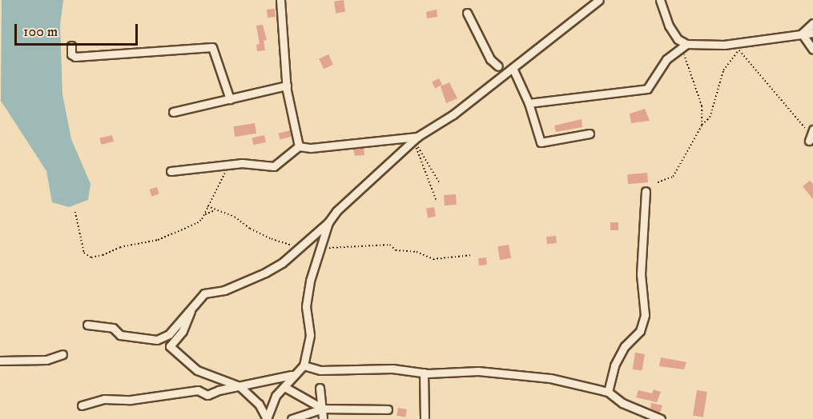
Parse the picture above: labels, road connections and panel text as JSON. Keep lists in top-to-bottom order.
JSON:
{
  "scale_bar": "100 m"
}
